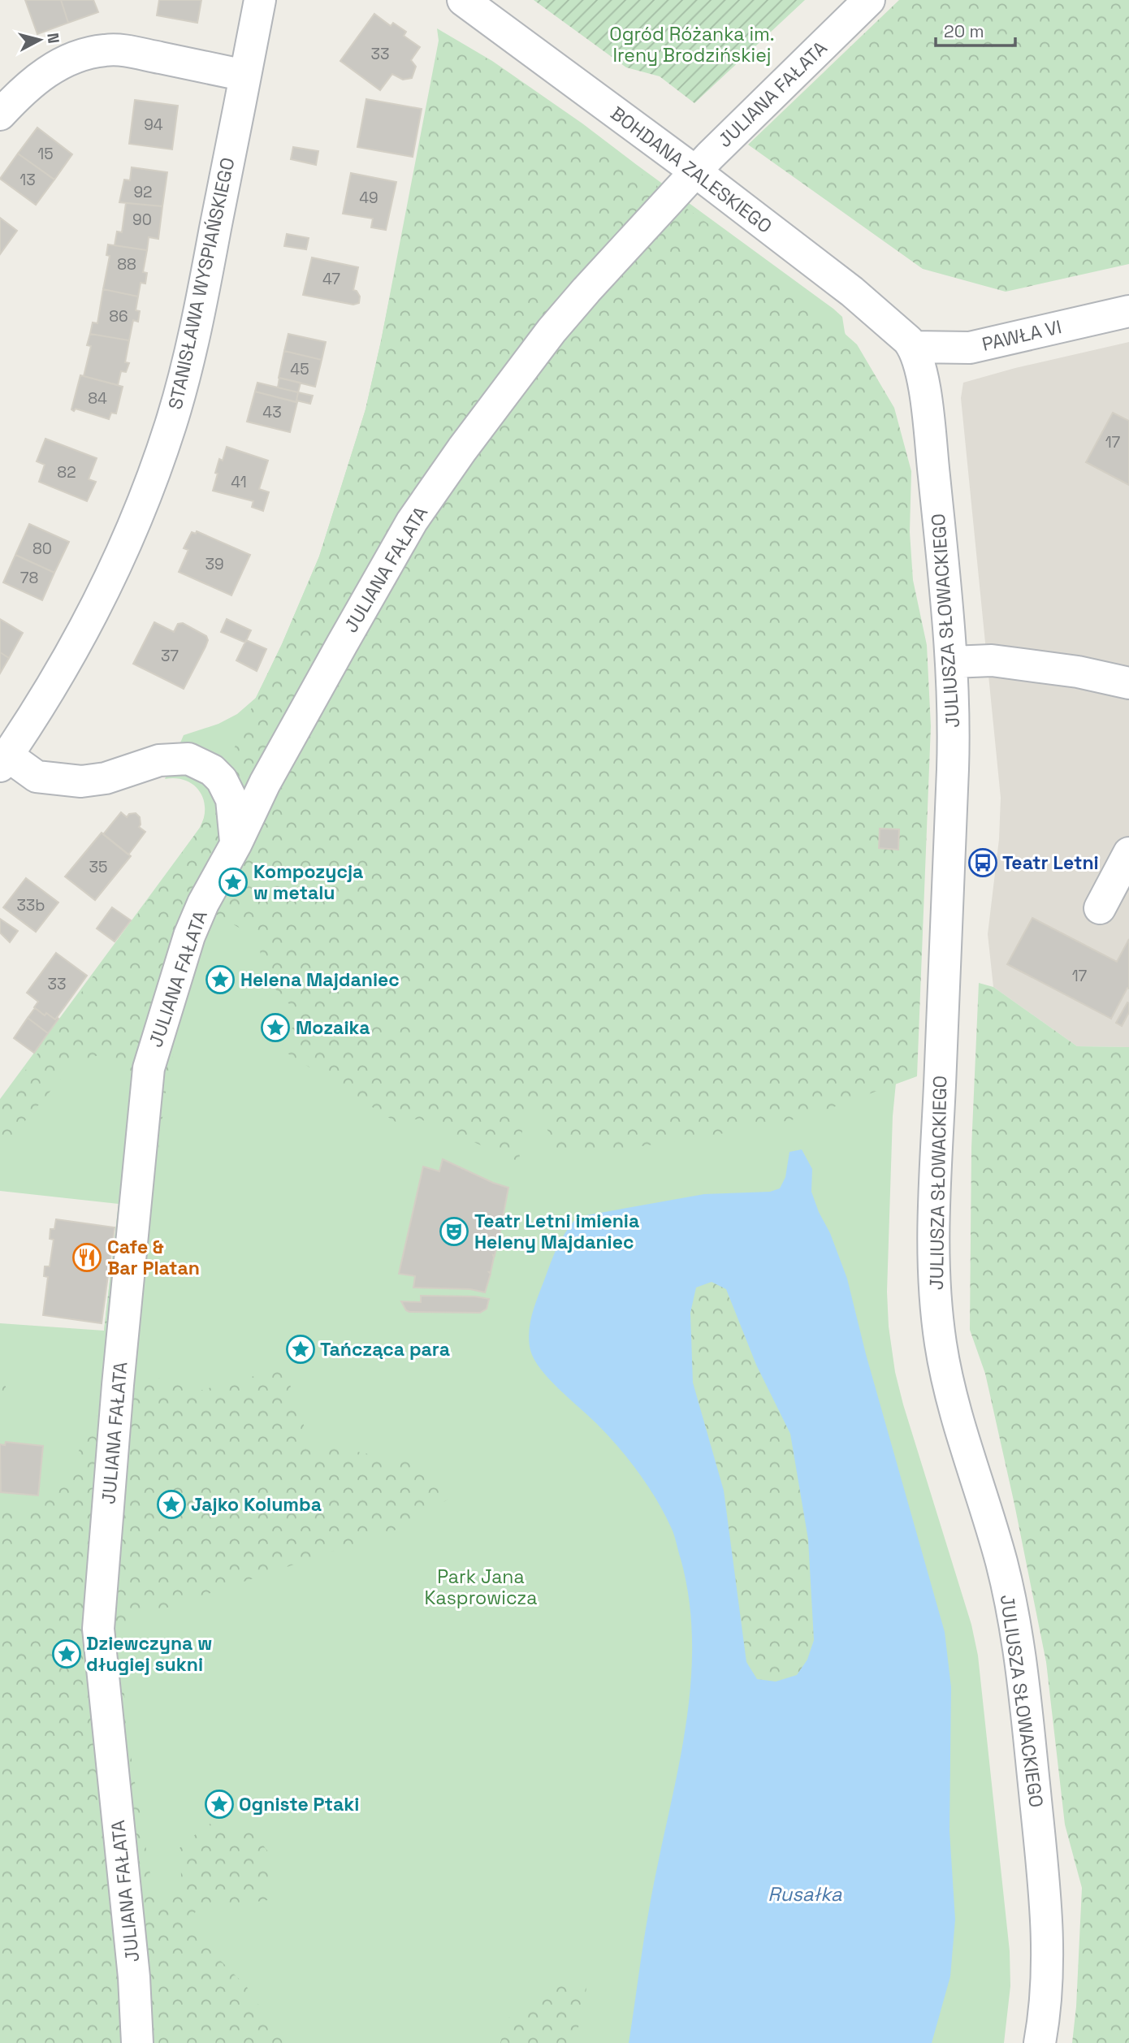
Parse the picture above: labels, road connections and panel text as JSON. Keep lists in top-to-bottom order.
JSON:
{
  "streets": {
    "street": [
      "JULIANA FAŁATA",
      "BOHDANA ZALESKIEGO",
      "STANISŁAWA WYSPIAŃSKIEGO",
      "PAWŁA VI",
      "JULIUSZA SŁOWACKIEGO"
    ]
  },
  "crossings": [
    ["JULIANA FAŁATA", "BOHDANA ZALESKIEGO"],
    ["BOHDANA ZALESKIEGO", "PAWŁA VI"],
    ["BOHDANA ZALESKIEGO", "JULIUSZA SŁOWACKIEGO"],
    ["PAWŁA VI", "JULIUSZA SŁOWACKIEGO"]
  ],
  "water": ["Rusałka"],
  "parks": ["Ogród Różanka im. Ireny Brodzińskiej", "Park Jana Kasprowicza"],
  "places": {
    "bus stop": ["Teatr Letni"],
    "place": [
      "Kompozycja w metalu",
      "Helena Majdaniec",
      "Mozaika",
      "Tańcząca para",
      "Jajko Kolumba",
      "Dziewczyna w długiej sukni",
      "Ogniste Ptaki"
    ],
    "theatre": ["Teatr Letni imienia Heleny Majdaniec"],
    "restaurant": ["Cafe & Bar Platan"]
  },
  "house_numbers": [
    "33",
    "94",
    "15",
    "13",
    "92",
    "49",
    "90",
    "88",
    "47",
    "86",
    "45",
    "84",
    "43",
    "17",
    "82",
    "41",
    "80",
    "39",
    "78",
    "37",
    "35",
    "33b",
    "17",
    "33"
  ],
  "scale_bar": "20 m",
  "north": "right"
}
